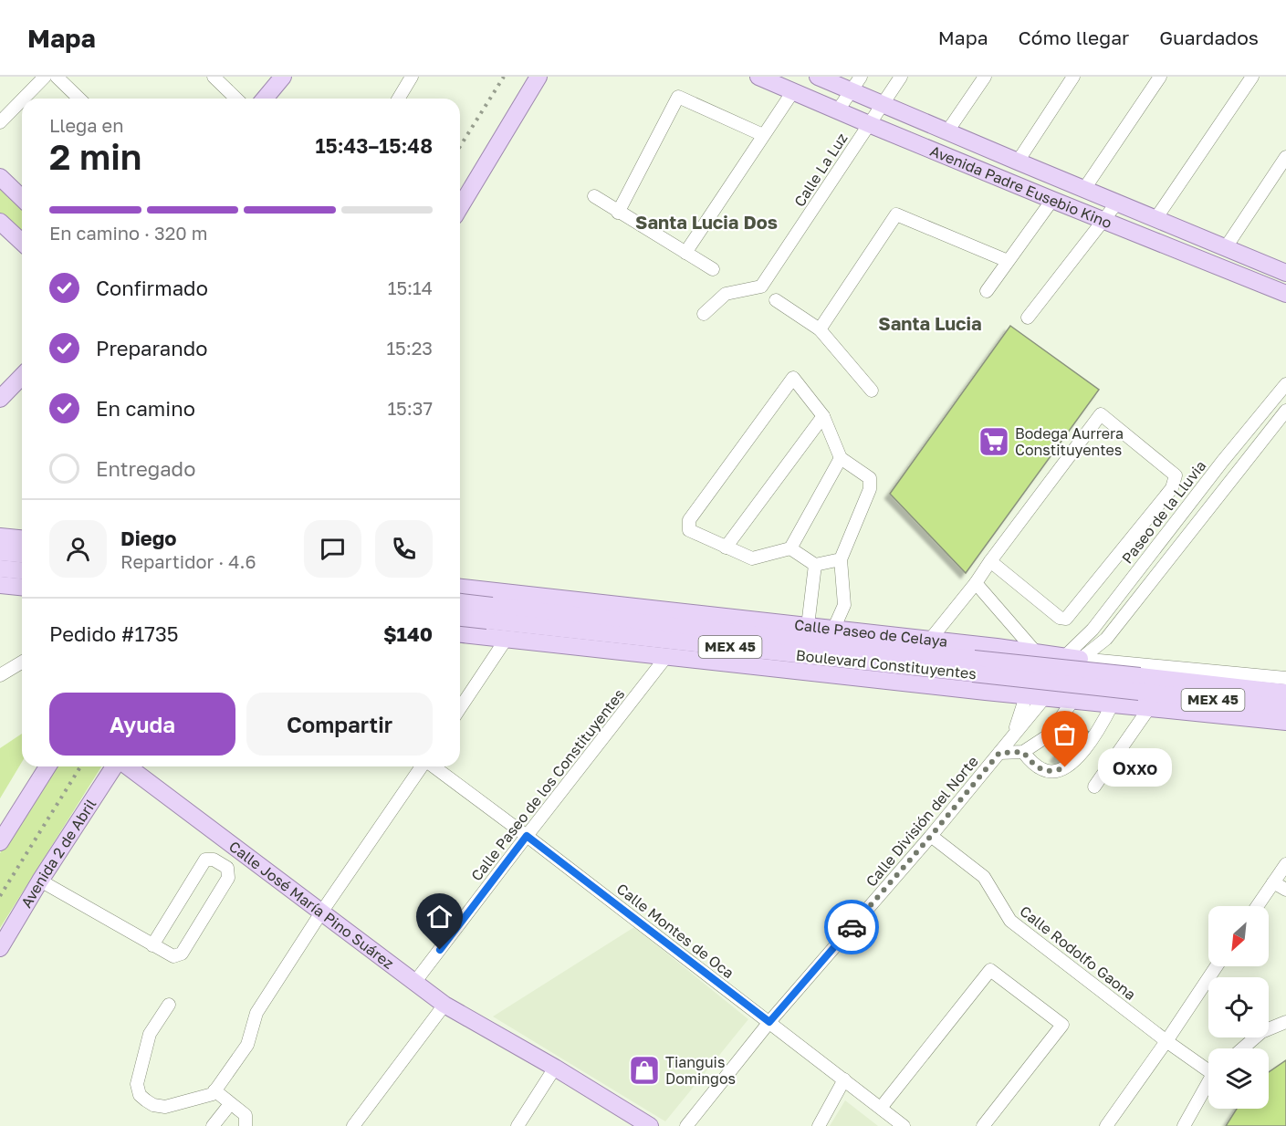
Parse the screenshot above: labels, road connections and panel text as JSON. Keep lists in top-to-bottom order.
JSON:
{
  "streets": {
    "main road": [
      "Avenida Padre Eusebio Kino",
      "Calle Paseo de Celaya",
      "MEX 45",
      "Boulevard Constituyentes",
      "Avenida 2 de Abril",
      "Calle José María Pino Suárez"
    ],
    "street": [
      "Calle La Luz",
      "Paseo de la Lluvia",
      "Calle Paseo de los Constituyentes",
      "Calle División del Norte",
      "Calle Montes de Oca",
      "Calle Rodolfo Gaona"
    ]
  },
  "crossings": [
    ["Calle La Luz", "Avenida Padre Eusebio Kino"],
    ["Paseo de la Lluvia", "Calle Paseo de Celaya"],
    ["Paseo de la Lluvia", "Calle División del Norte"],
    ["Calle Paseo de Celaya", "MEX 45"],
    ["Calle Paseo de Celaya", "Boulevard Constituyentes"],
    ["Calle Paseo de Celaya", "Calle División del Norte"],
    ["MEX 45", "Boulevard Constituyentes"],
    ["Calle Paseo de los Constituyentes", "Calle José María Pino Suárez"],
    ["Calle Paseo de los Constituyentes", "Calle Montes de Oca"],
    ["Calle División del Norte", "Calle Montes de Oca"],
    ["Calle División del Norte", "Calle Rodolfo Gaona"]
  ],
  "districts": ["Santa Lucia Dos", "Santa Lucia"],
  "places": {
    "supermarket": ["Bodega Aurrera Constituyentes"],
    "other": ["Oxxo"],
    "shop": ["Tianguis Domingos"]
  },
  "north": "bottom left",
  "page": {
    "header": "Mapa",
    "nav": ["Mapa", "Cómo llegar", "Guardados"],
    "heading": ["2 min", "Llega en", "15:43–15:48"],
    "panel": [
      "Diego",
      "Repartidor · 4.6",
      "Pedido #1735",
      "$140"
    ],
    "bar": "En camino · 320 m",
    "list": [
      ["Confirmado", "15:14"],
      ["Preparando", "15:23"],
      ["En camino", "15:37"],
      "Entregado"
    ],
    "buttons": ["Ayuda", "Compartir"],
    "bubble": "Oxxo"
  }
}
